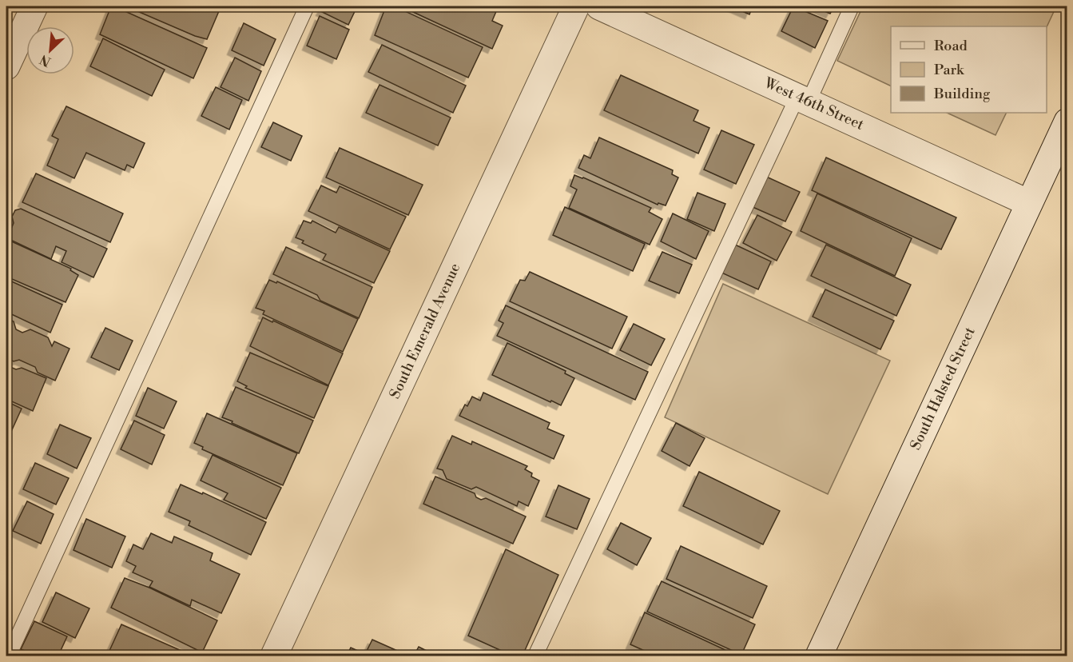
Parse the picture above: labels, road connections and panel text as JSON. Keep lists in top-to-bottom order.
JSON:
{
  "streets": {
    "street": ["West 46th Street", "South Emerald Avenue", "South Halsted Street"]
  },
  "crossings": [
    ["West 46th Street", "South Halsted Street"]
  ],
  "legend": ["Road", "Park", "Building"],
  "north": "bottom left"
}
